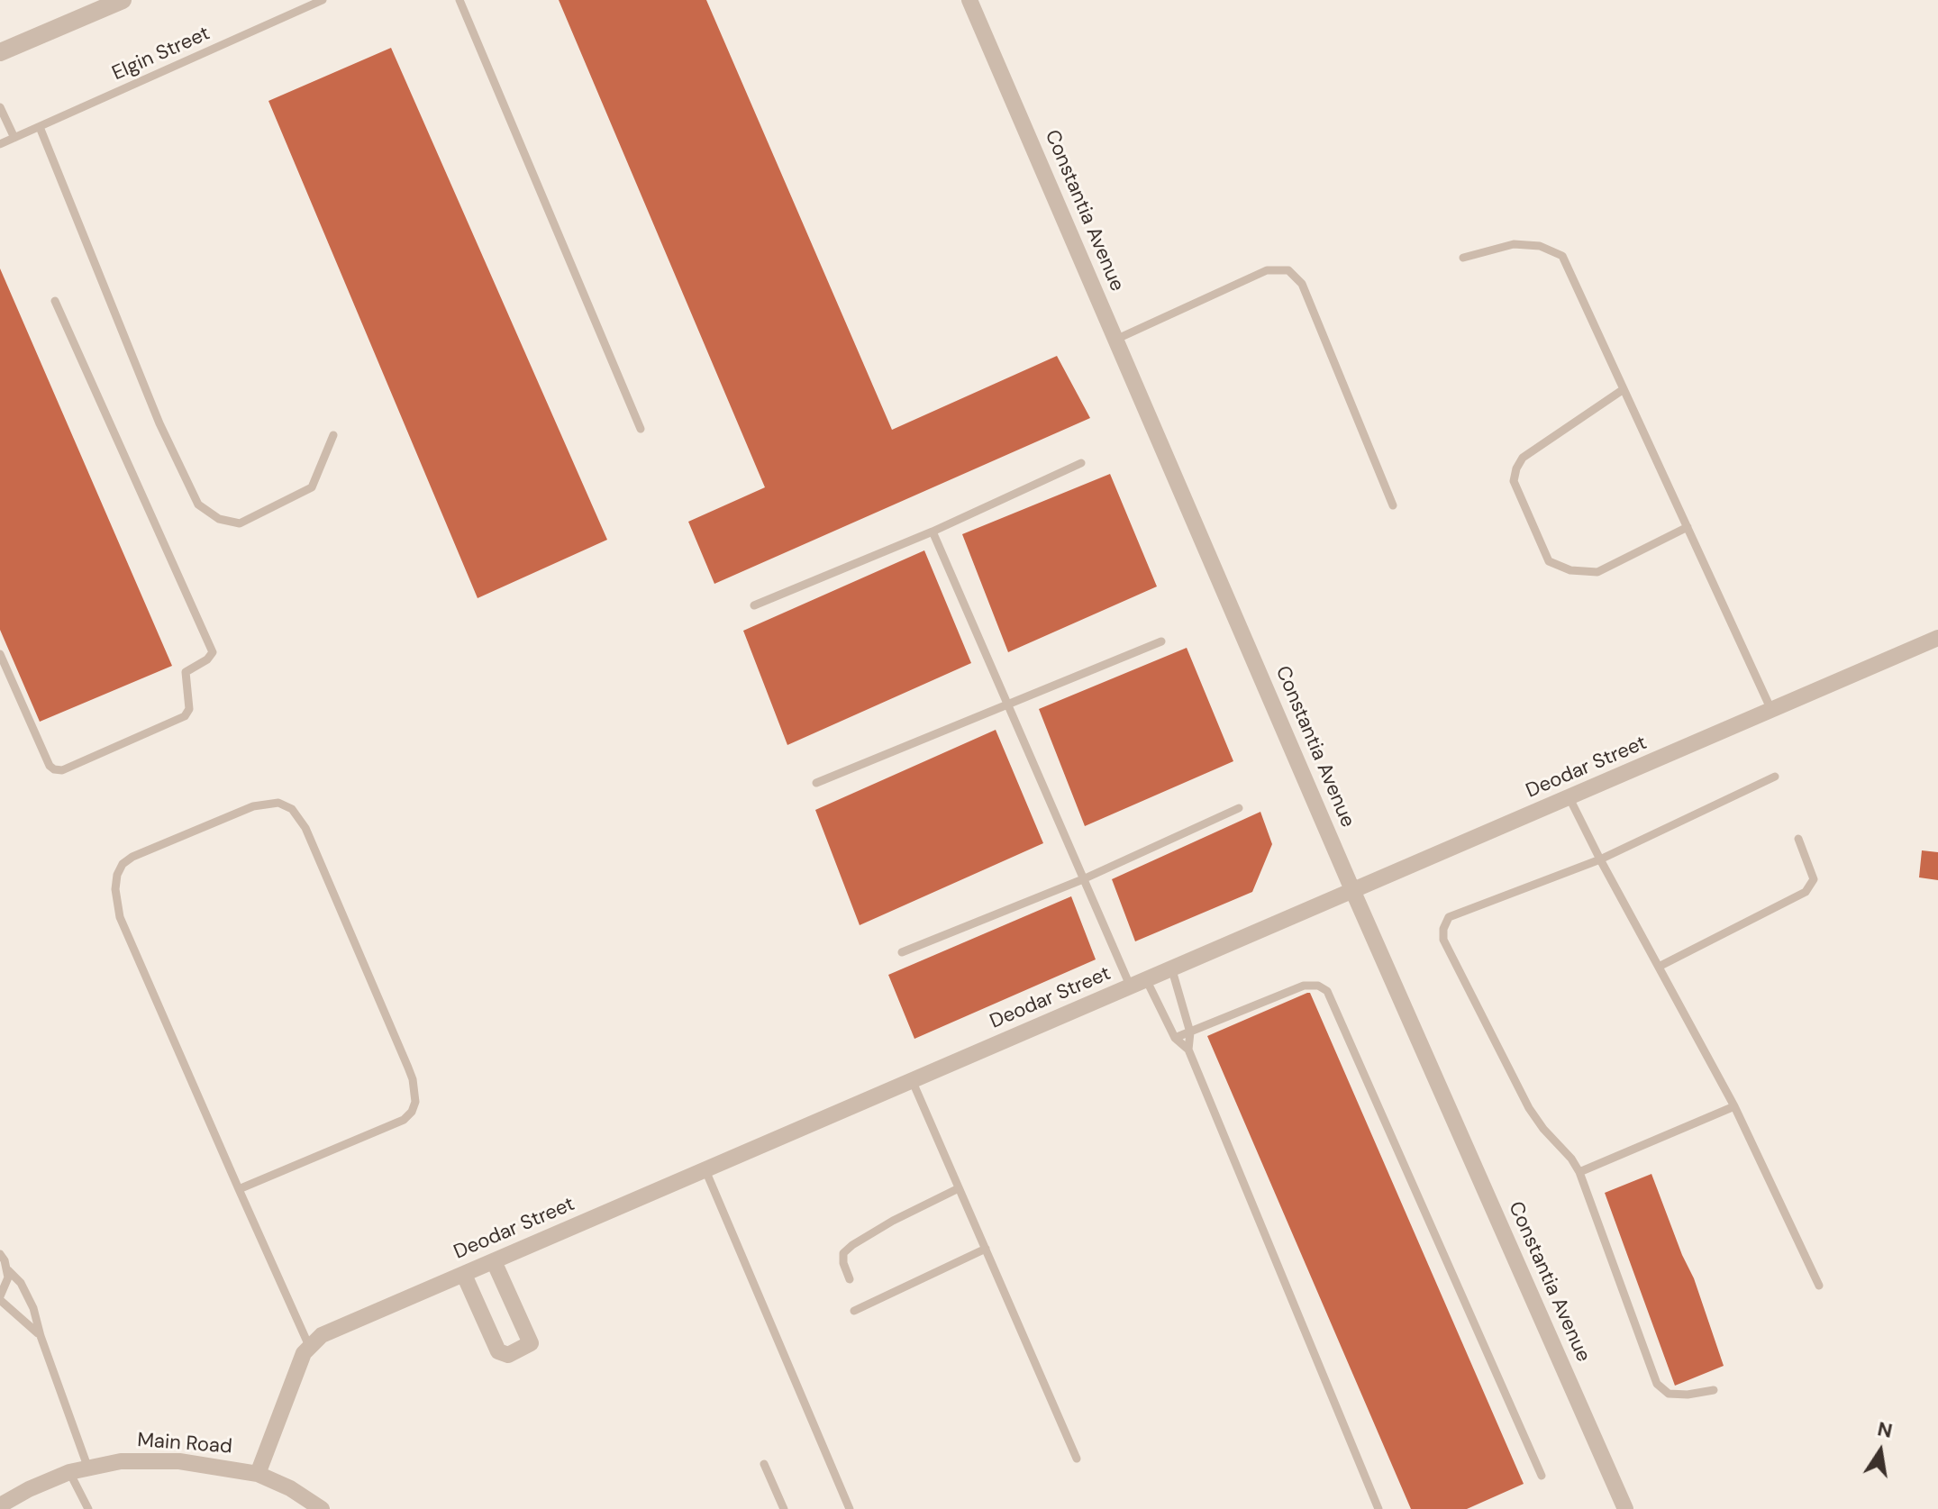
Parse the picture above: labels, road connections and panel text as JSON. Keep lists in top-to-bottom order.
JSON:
{
  "streets": {
    "street": ["Constantia Avenue", "Deodar Street", "Main Road"],
    "lane": ["Elgin Street"]
  },
  "crossings": [
    ["Constantia Avenue", "Deodar Street"]
  ],
  "north": "top"
}
